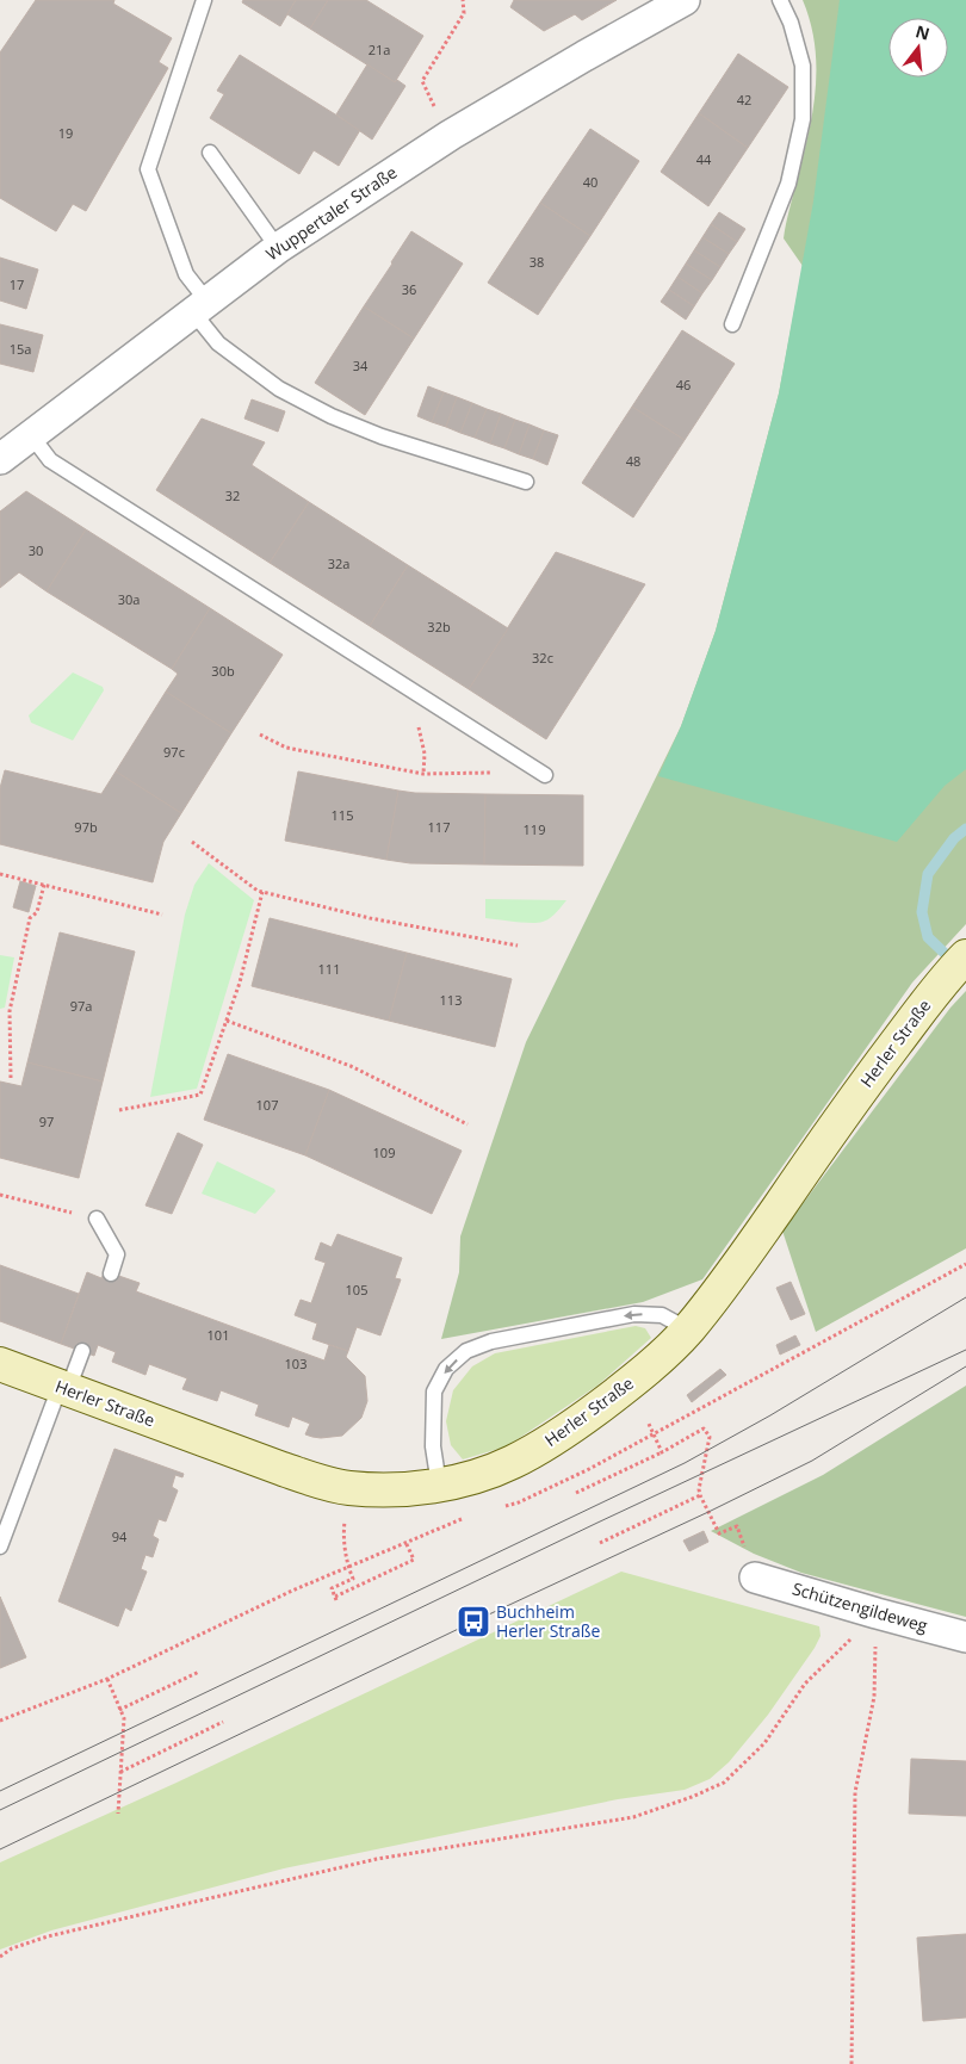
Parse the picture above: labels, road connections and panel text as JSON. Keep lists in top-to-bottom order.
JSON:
{
  "streets": {
    "street": ["Wuppertaler Straße", "Herler Straße", "Schützengildeweg"]
  },
  "places": {
    "bus stop": ["Buchheim Herler Straße"]
  },
  "house_numbers": [
    "21a",
    "42",
    "19",
    "44",
    "40",
    "38",
    "17",
    "36",
    "15a",
    "34",
    "46",
    "48",
    "32",
    "30",
    "32a",
    "30a",
    "32b",
    "32c",
    "30b",
    "97c",
    "115",
    "97b",
    "117",
    "119",
    "111",
    "113",
    "97a",
    "107",
    "97",
    "109",
    "105",
    "101",
    "103",
    "94"
  ],
  "north": "top"
}
